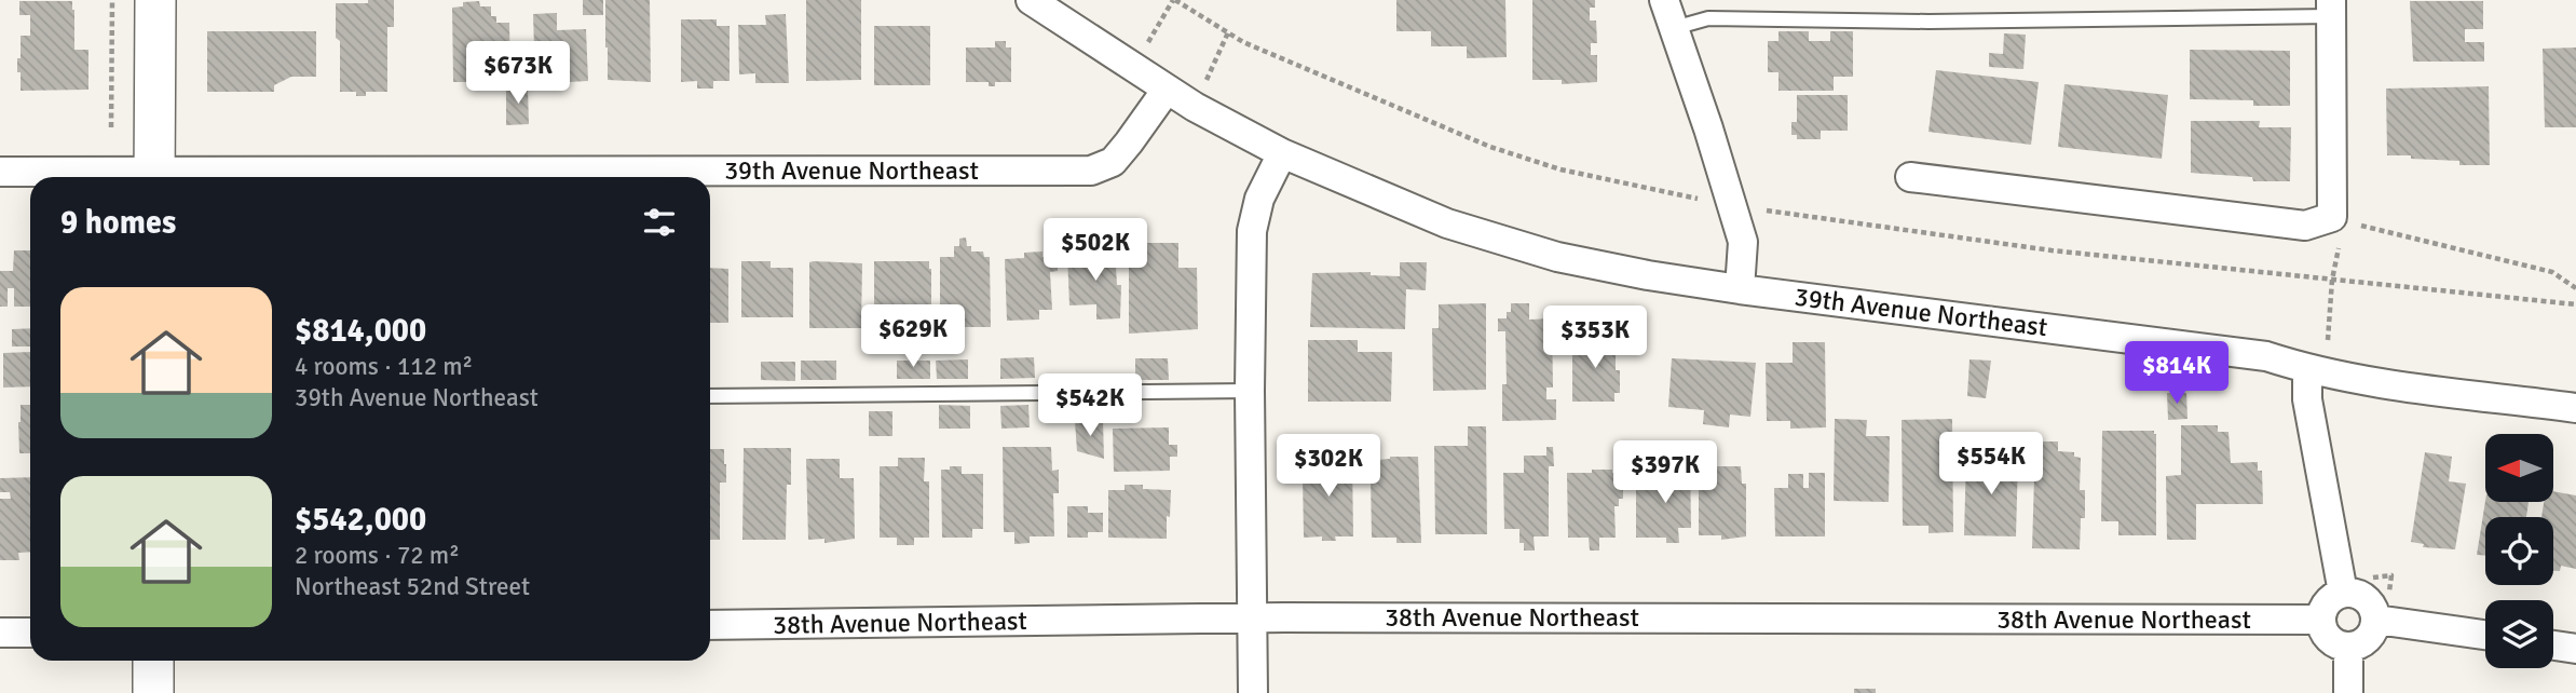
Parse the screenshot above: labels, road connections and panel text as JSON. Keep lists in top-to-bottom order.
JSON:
{
  "streets": {
    "street": ["39th Avenue Northeast", "38th Avenue Northeast"]
  },
  "north": "left",
  "page": {
    "price": [
      "$673K",
      "$502K",
      "$629K",
      "$353K",
      "$814K",
      "$542K",
      "$554K",
      "$302K",
      "$397K"
    ],
    "heading": "9 homes",
    "list": [
      {
        "name": "$814,000",
        "note": "4 rooms · 112 m² · 39th Avenue Northeast"
      },
      {
        "name": "$542,000",
        "note": "2 rooms · 72 m² · Northeast 52nd Street"
      }
    ]
  }
}
